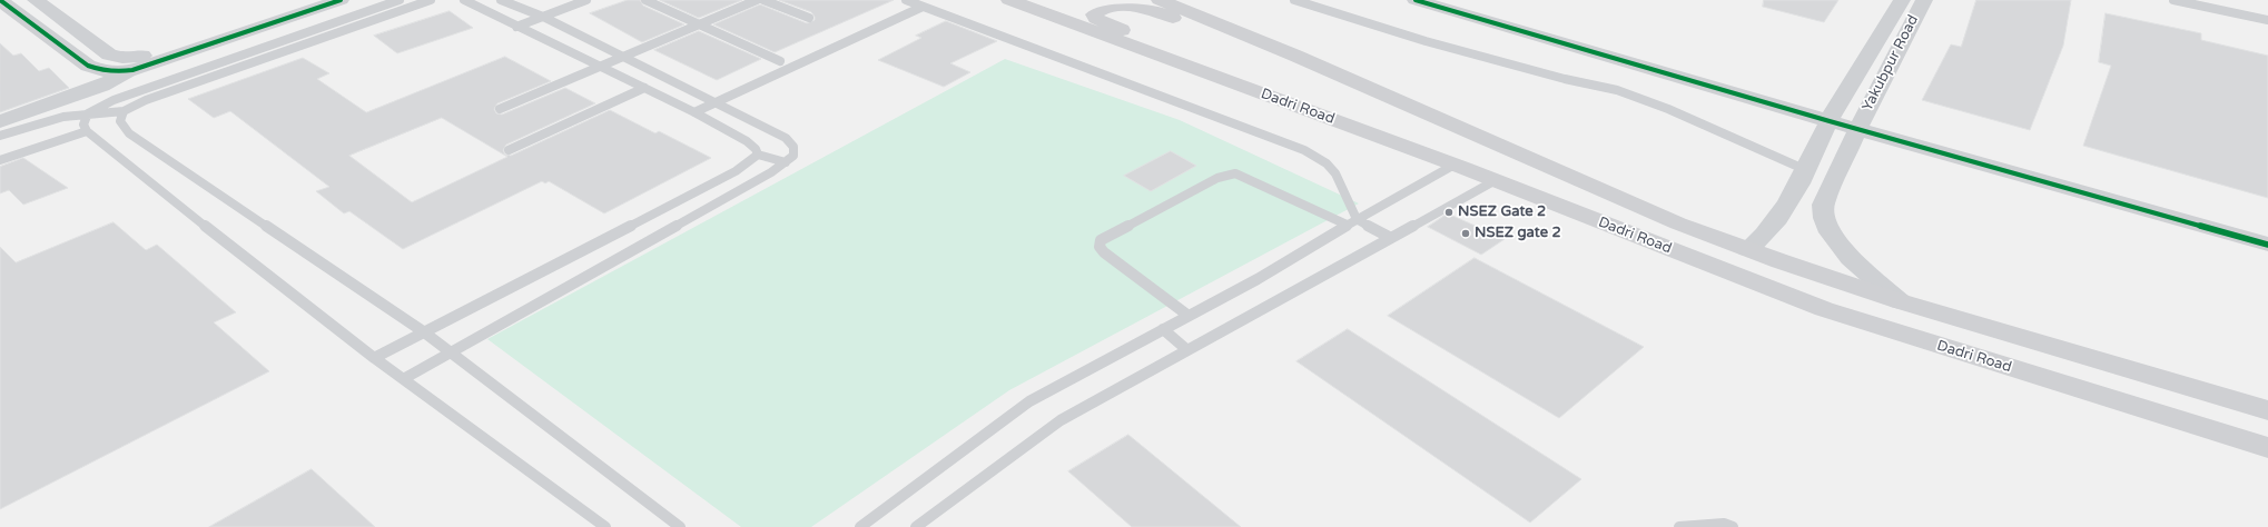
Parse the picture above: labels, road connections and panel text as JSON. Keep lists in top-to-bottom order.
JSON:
{
  "streets": {
    "main road": ["Dadri Road"],
    "street": ["Yakubpur Road"]
  },
  "crossings": [
    ["Yakubpur Road", "Dadri Road"]
  ],
  "places": ["NSEZ Gate 2", "NSEZ gate 2"]
}
